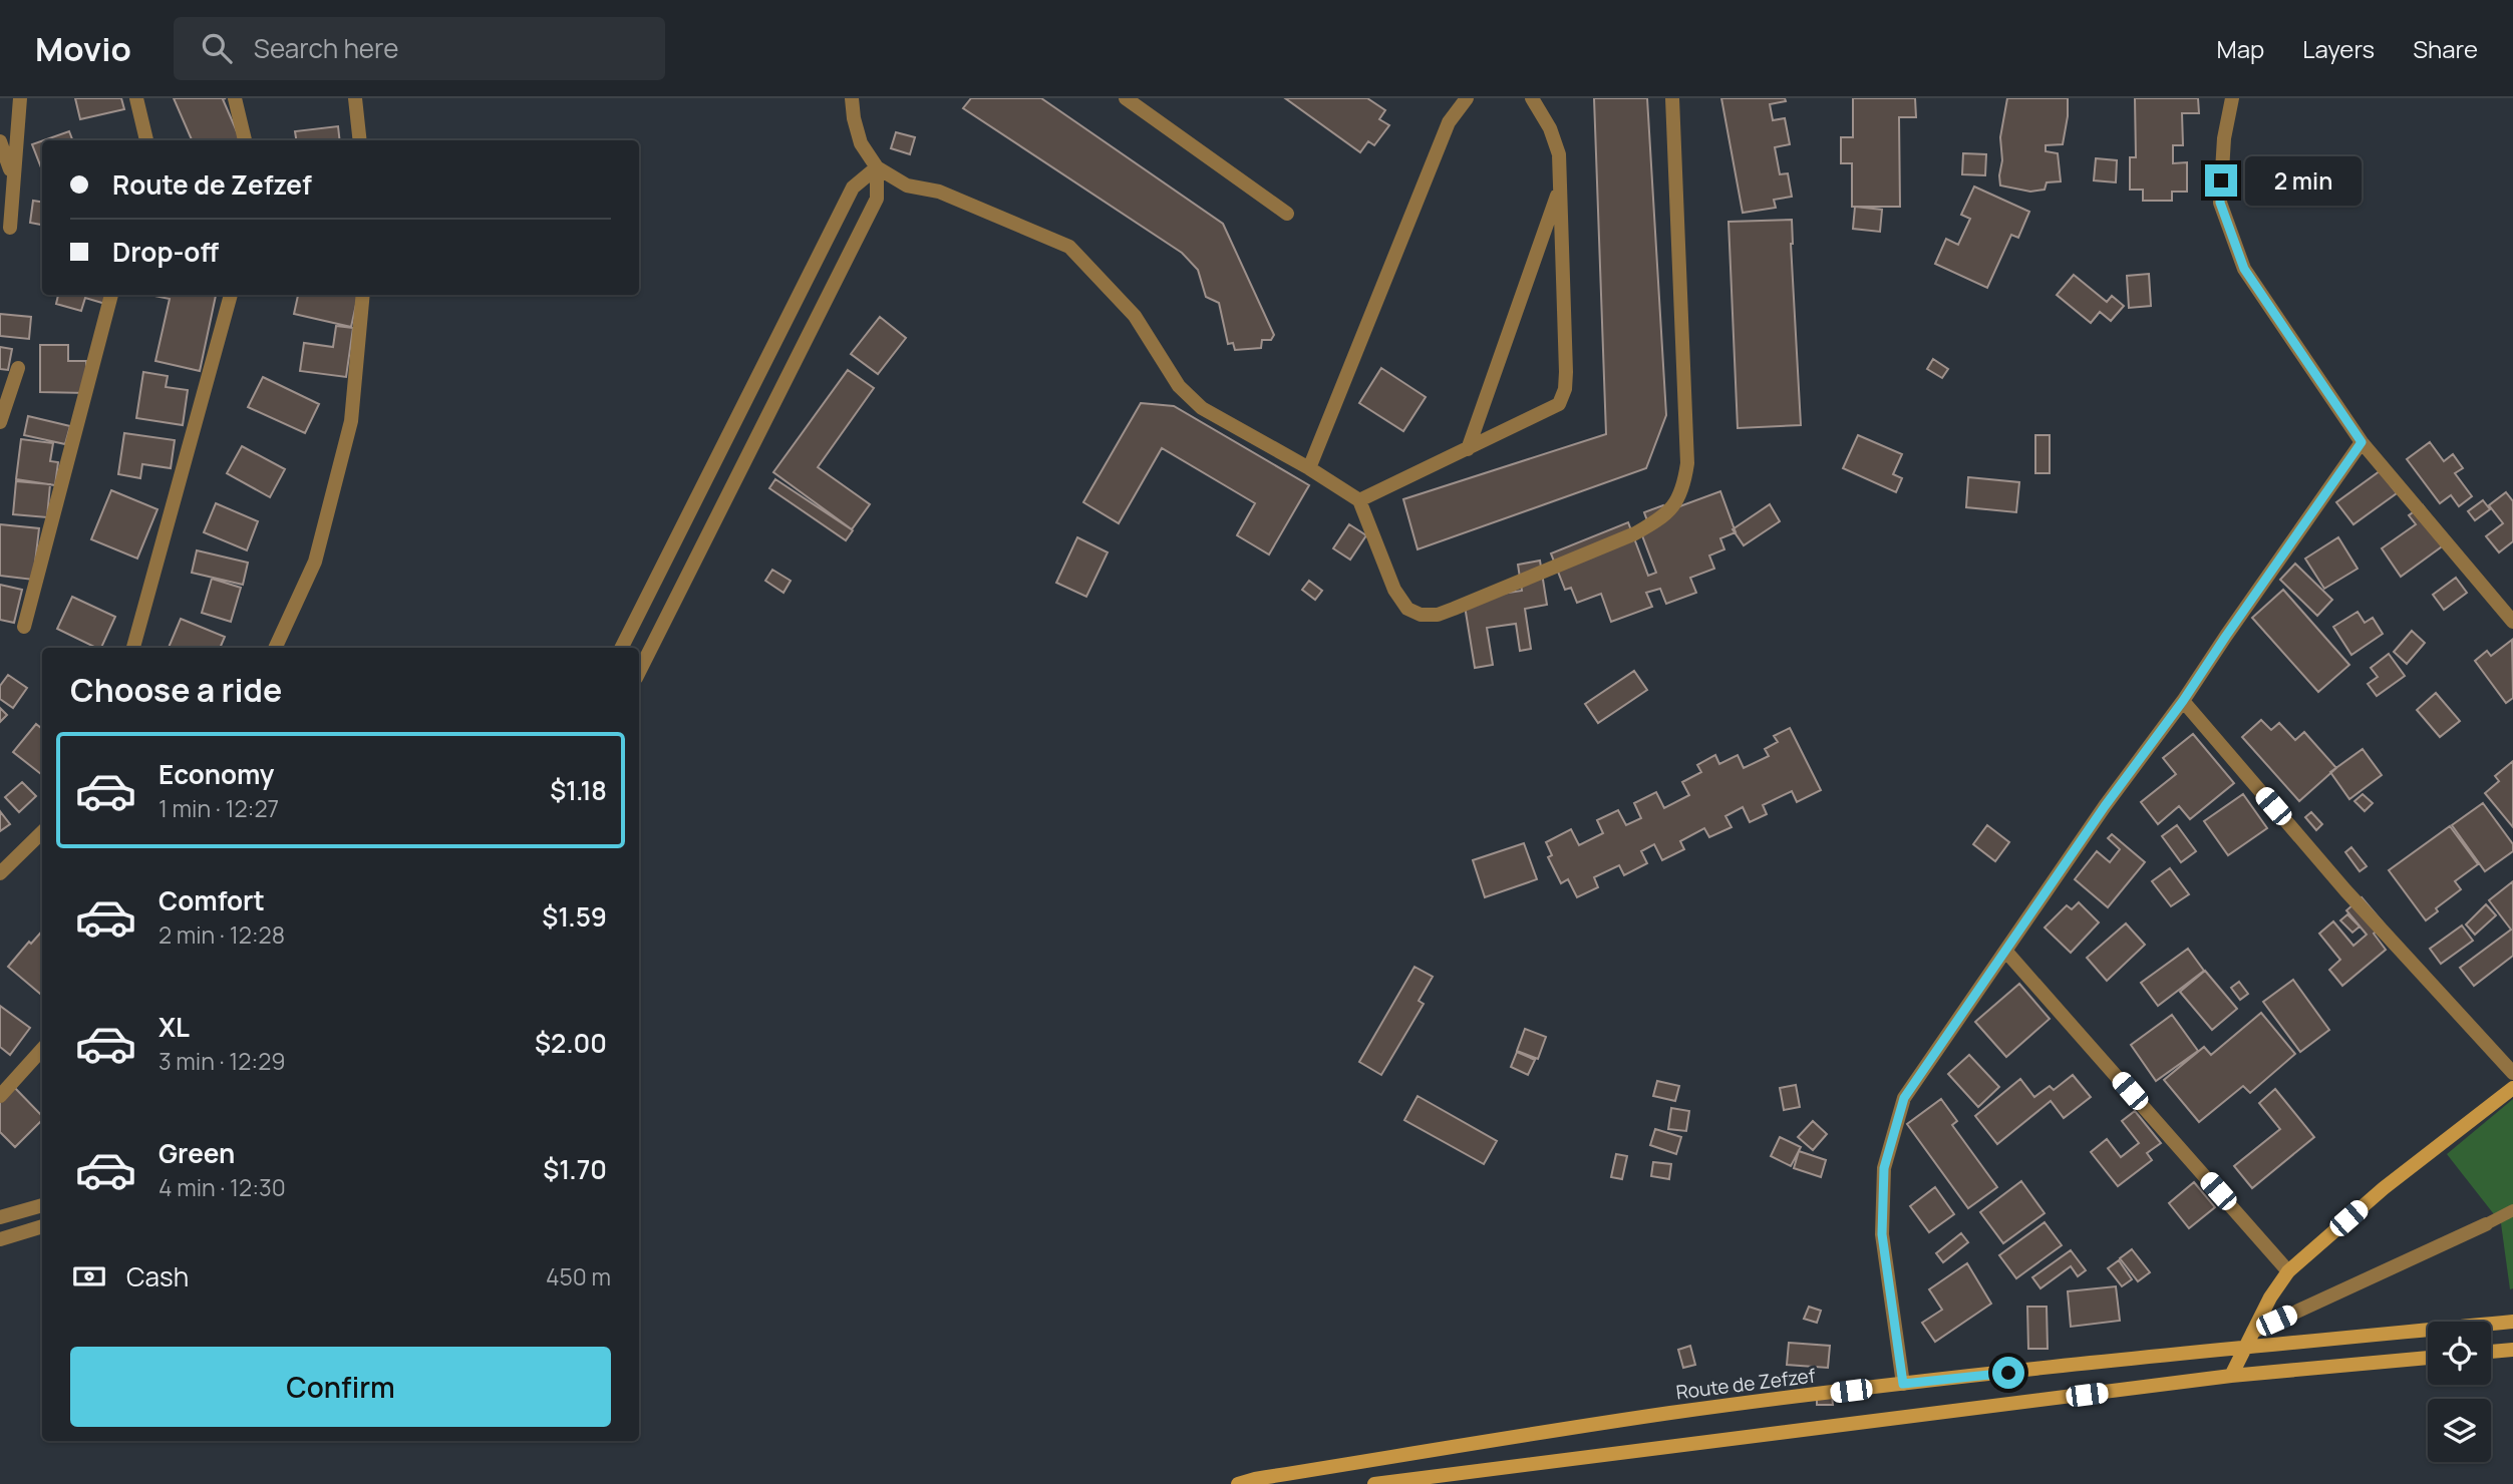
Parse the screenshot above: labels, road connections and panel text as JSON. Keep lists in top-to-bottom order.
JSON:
{
  "streets": {
    "main road": ["Route de Zefzef"]
  },
  "page": {
    "header": "Movio",
    "search": "Search here",
    "nav": ["Map", "Layers", "Share"],
    "banner": ["Route de Zefzef", "Drop-off"],
    "bubble": "2 min",
    "heading": "Choose a ride",
    "list": [
      {
        "name": "Economy",
        "note": "1 min · 12:27",
        "value": "$1.18"
      },
      {
        "name": "Comfort",
        "note": "2 min · 12:28",
        "value": "$1.59"
      },
      {
        "name": "XL",
        "note": "3 min · 12:29",
        "value": "$2.00"
      },
      {
        "name": "Green",
        "note": "4 min · 12:30",
        "value": "$1.70"
      }
    ],
    "pay": ["Cash", "450 m"],
    "buttons": "Confirm"
  }
}
